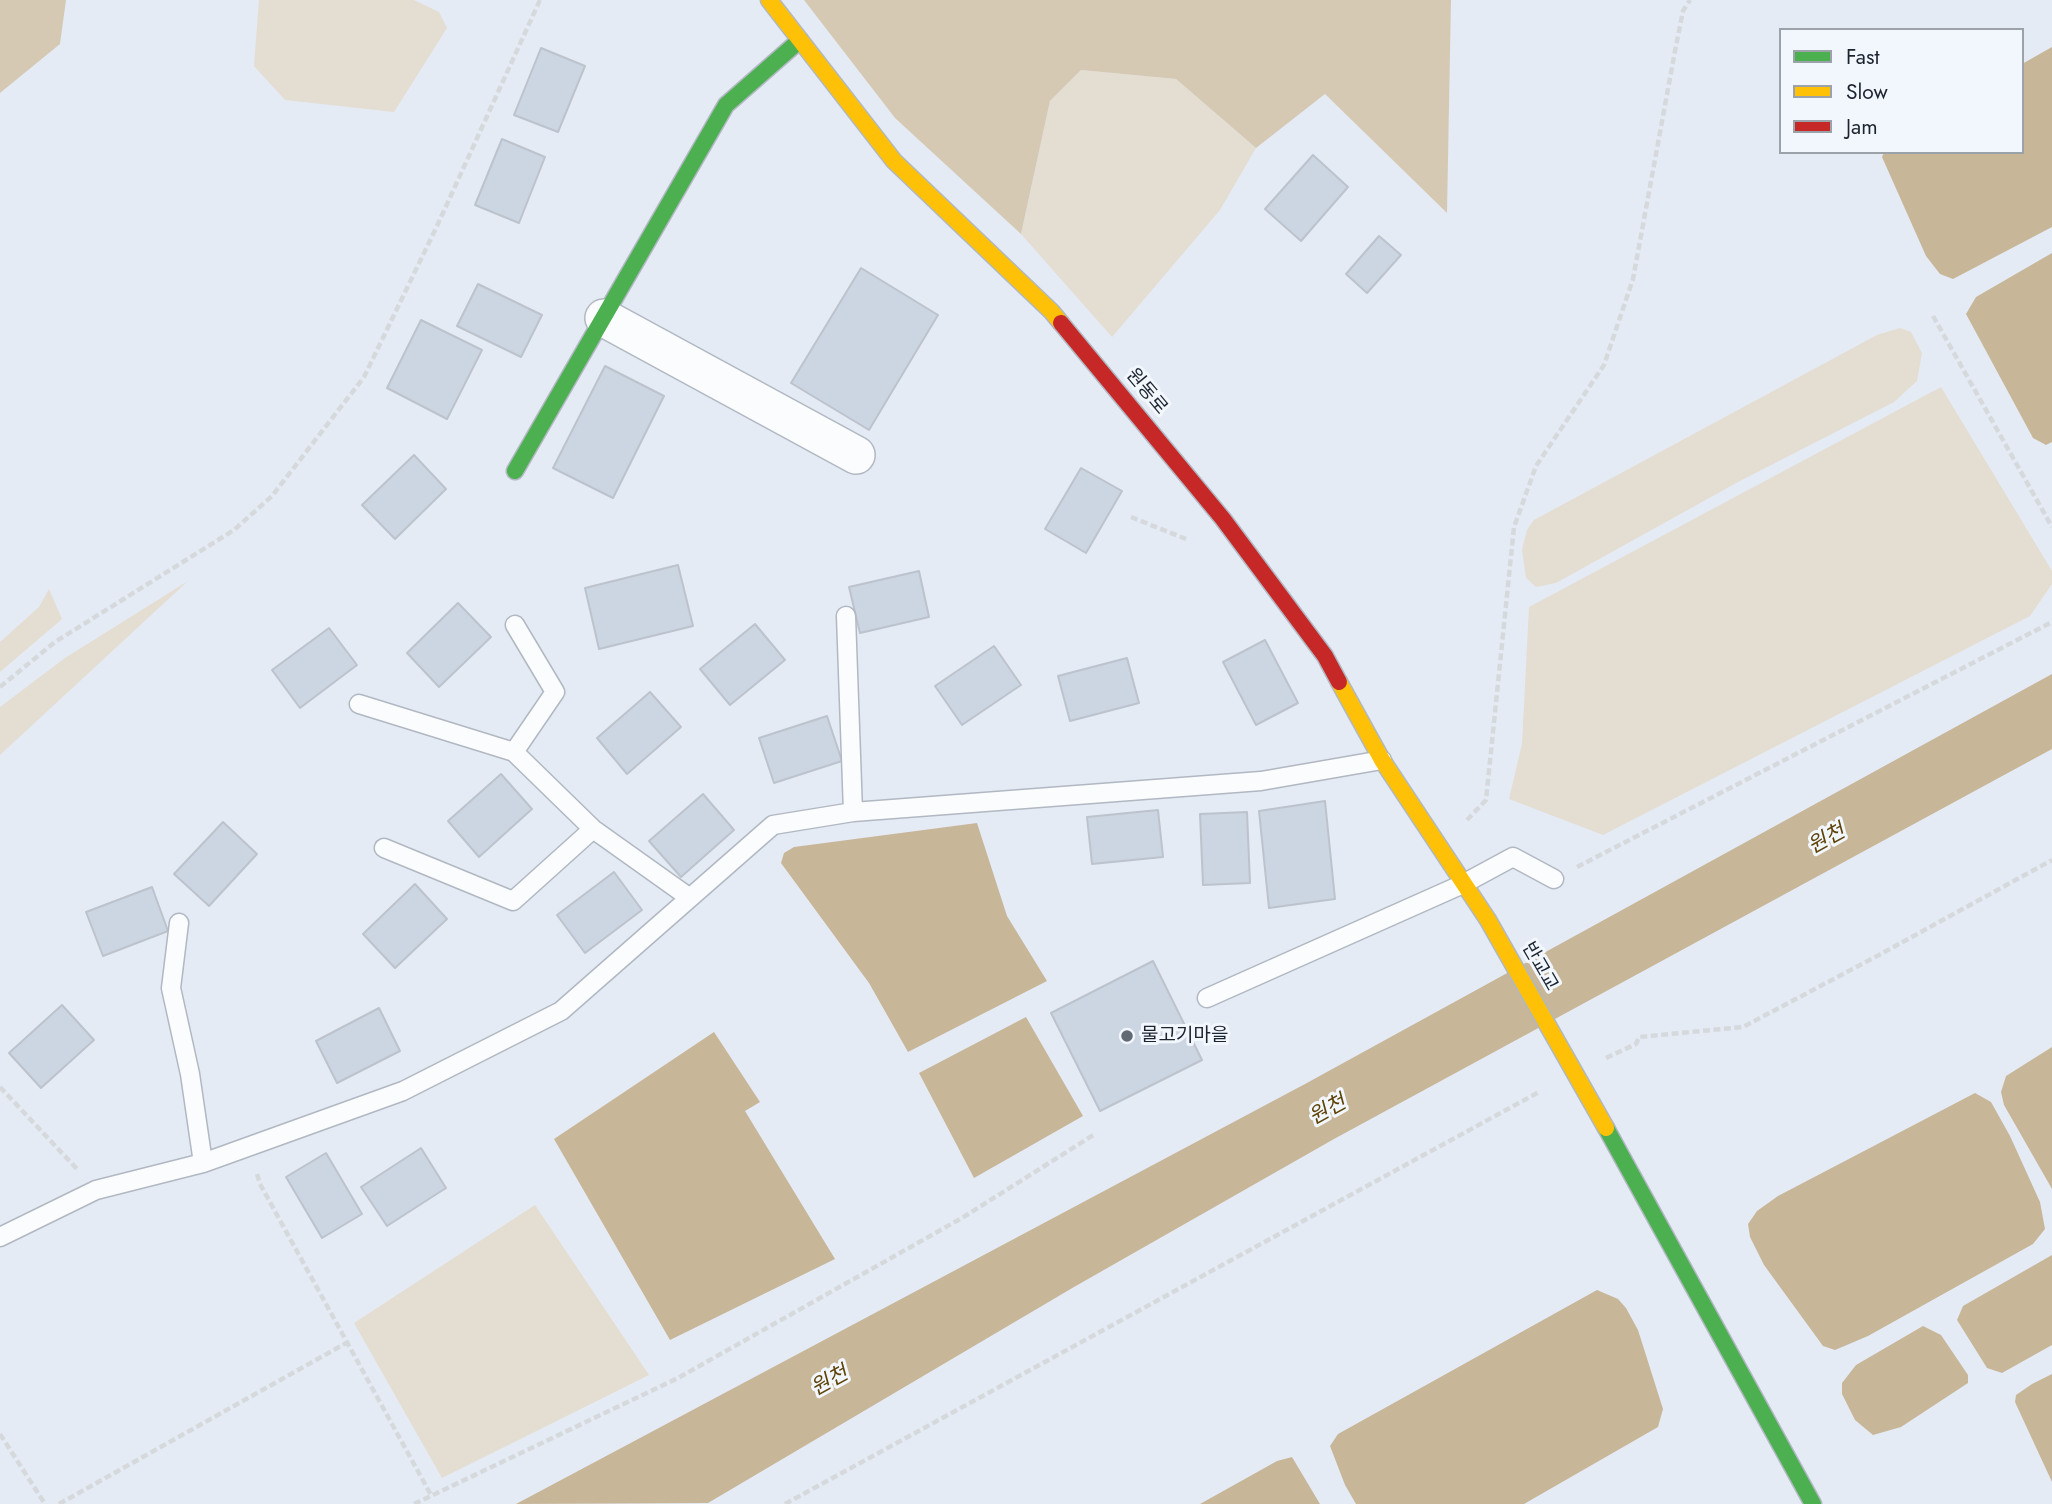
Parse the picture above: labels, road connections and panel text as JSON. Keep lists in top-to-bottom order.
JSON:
{
  "streets": {
    "street": ["원동로", "반교교"]
  },
  "crossings": [
    ["원동로", "반교교"]
  ],
  "water": ["원천"],
  "places": ["물고기마을"],
  "legend": ["Fast", "Slow", "Jam"]
}
